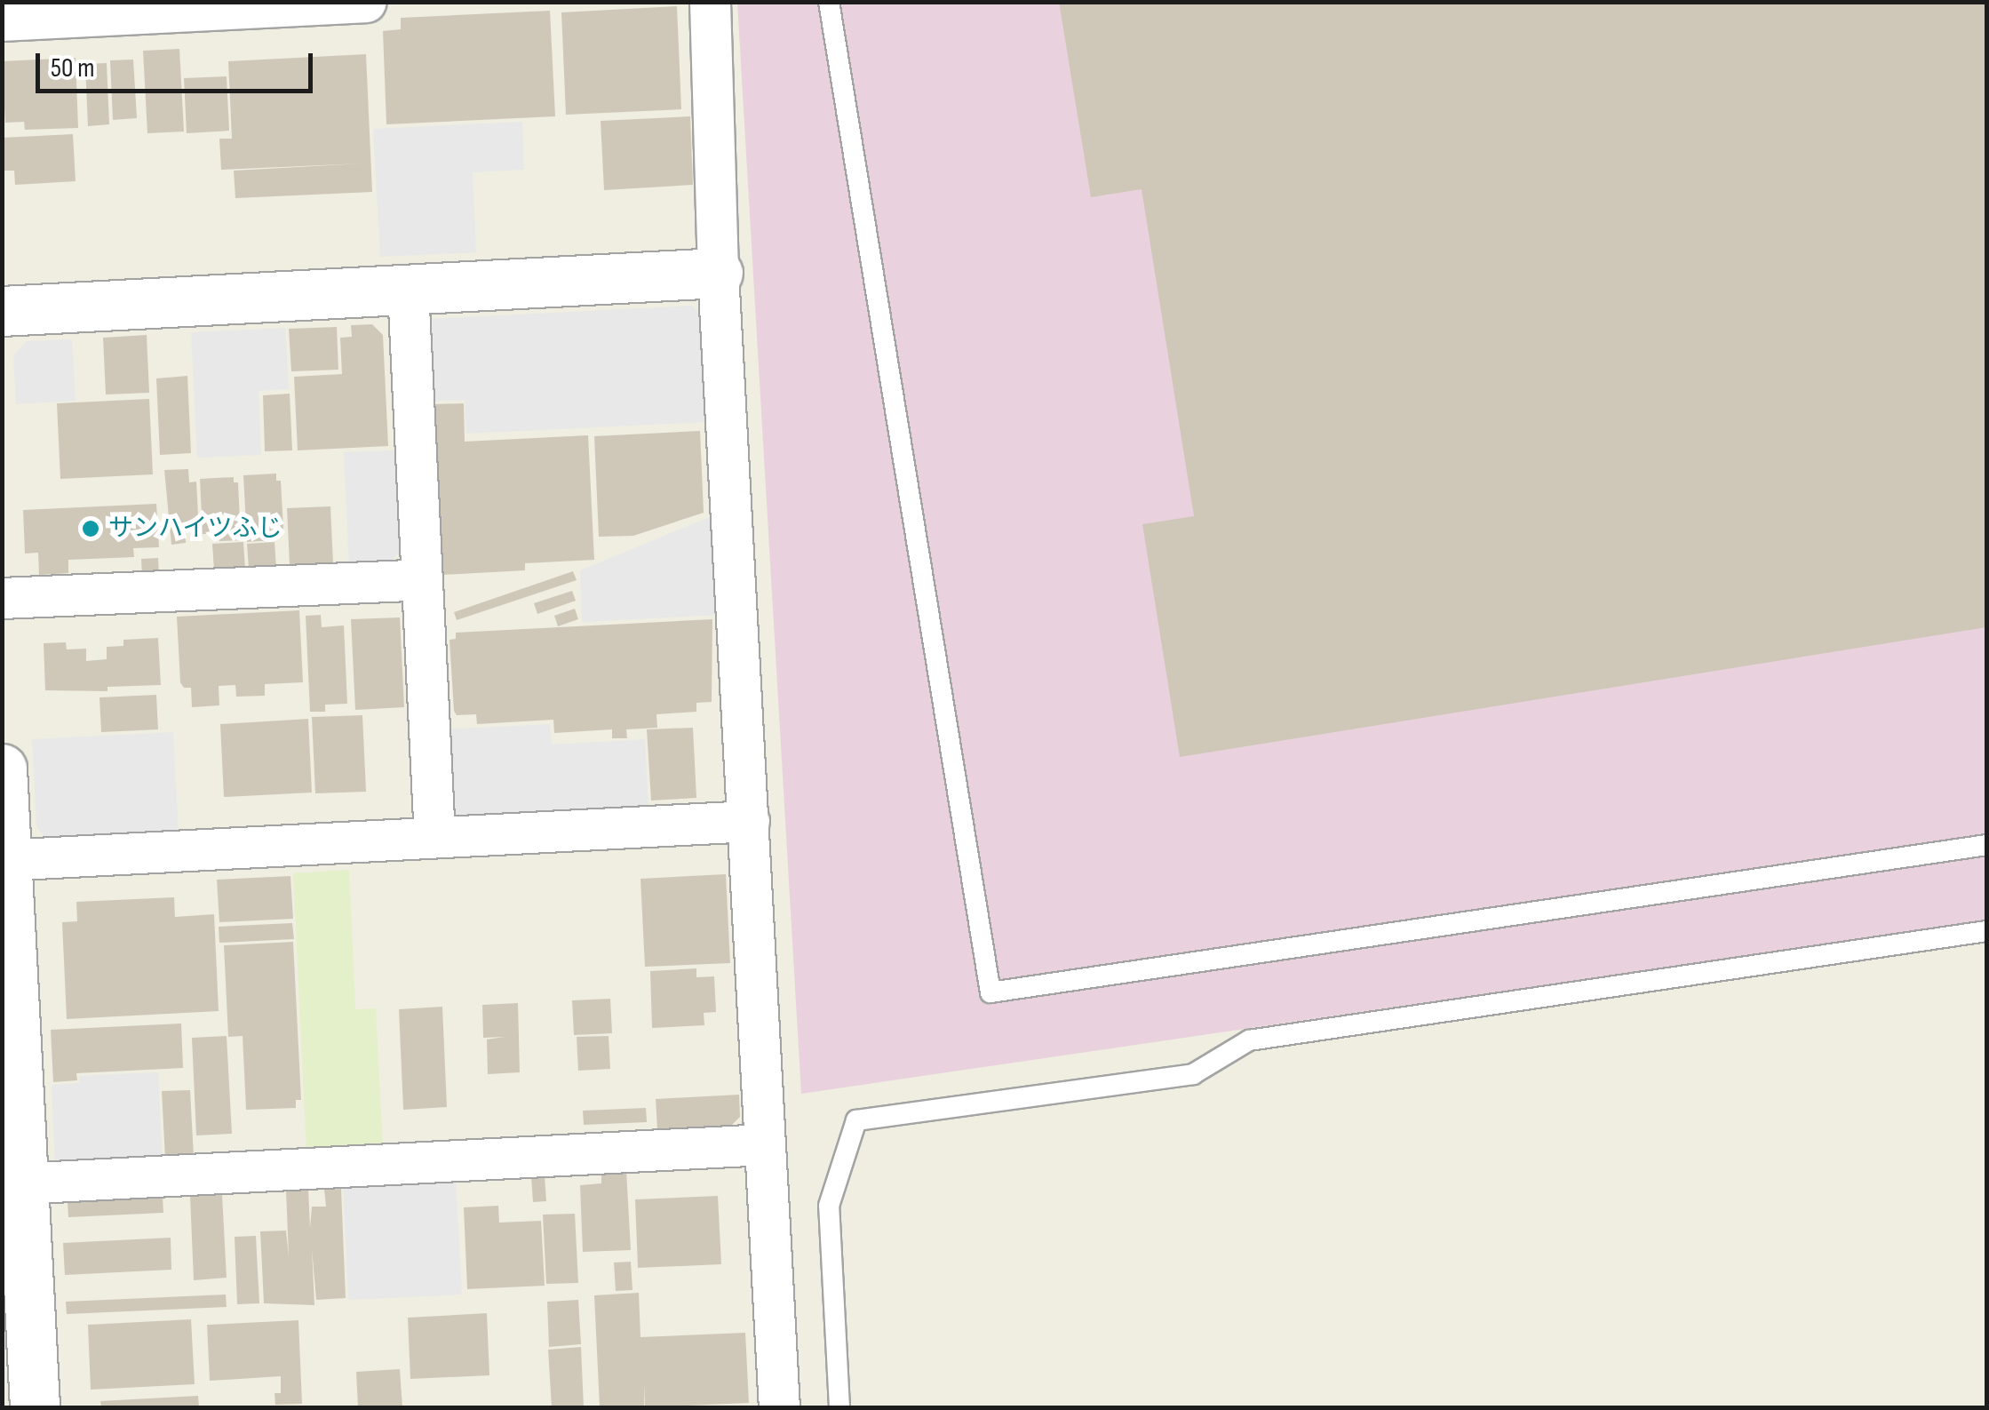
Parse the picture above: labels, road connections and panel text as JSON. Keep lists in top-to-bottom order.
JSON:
{
  "places": ["サンハイツふじ"],
  "scale_bar": "50 m"
}
